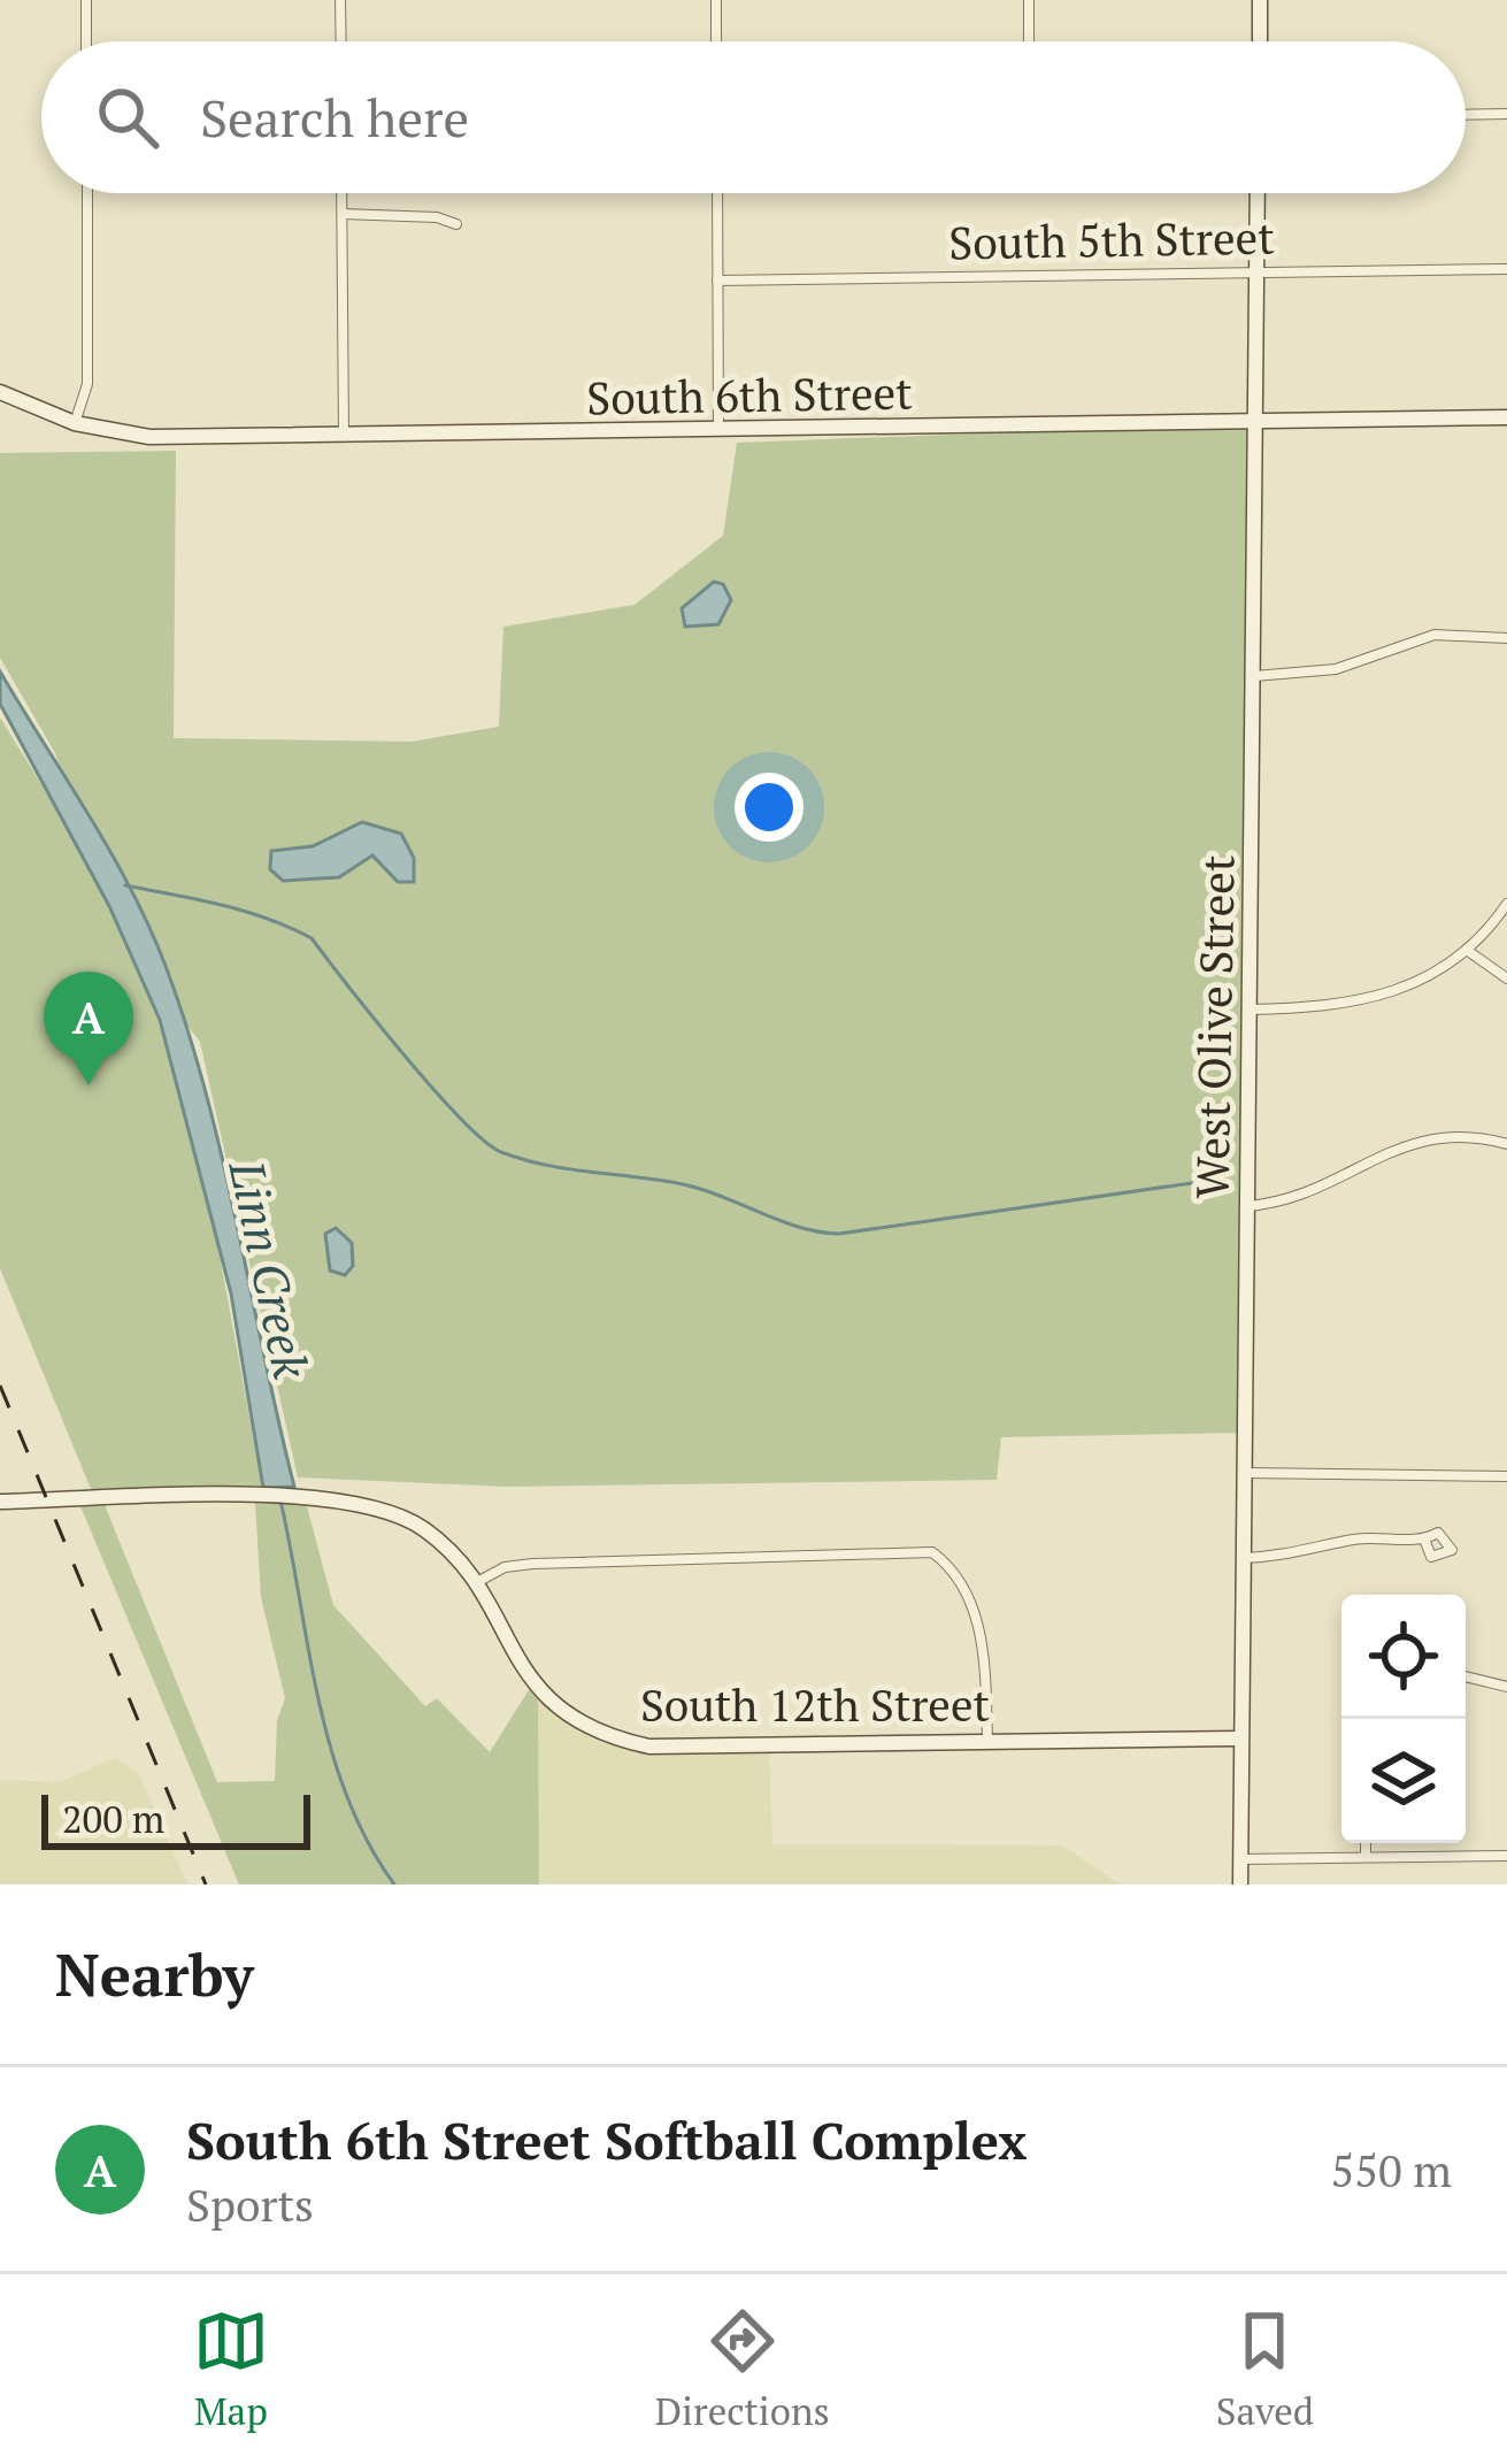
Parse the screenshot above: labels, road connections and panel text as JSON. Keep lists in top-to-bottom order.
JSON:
{
  "streets": {
    "street": [
      "South 5th Street",
      "South 6th Street",
      "West Olive Street",
      "South 12th Street"
    ]
  },
  "crossings": [
    ["South 5th Street", "West Olive Street"],
    ["South 6th Street", "West Olive Street"],
    ["West Olive Street", "South 12th Street"]
  ],
  "water": ["Linn Creek"],
  "scale_bar": "200 m",
  "page": {
    "search": "Search here",
    "pins": "A",
    "scale": "200 m",
    "heading": "Nearby",
    "list": [
      {
        "mark": "A",
        "name": "South 6th Street Softball Complex",
        "note": "Sports",
        "value": "550 m"
      }
    ],
    "nav": ["Map", "Directions", "Saved"]
  }
}
